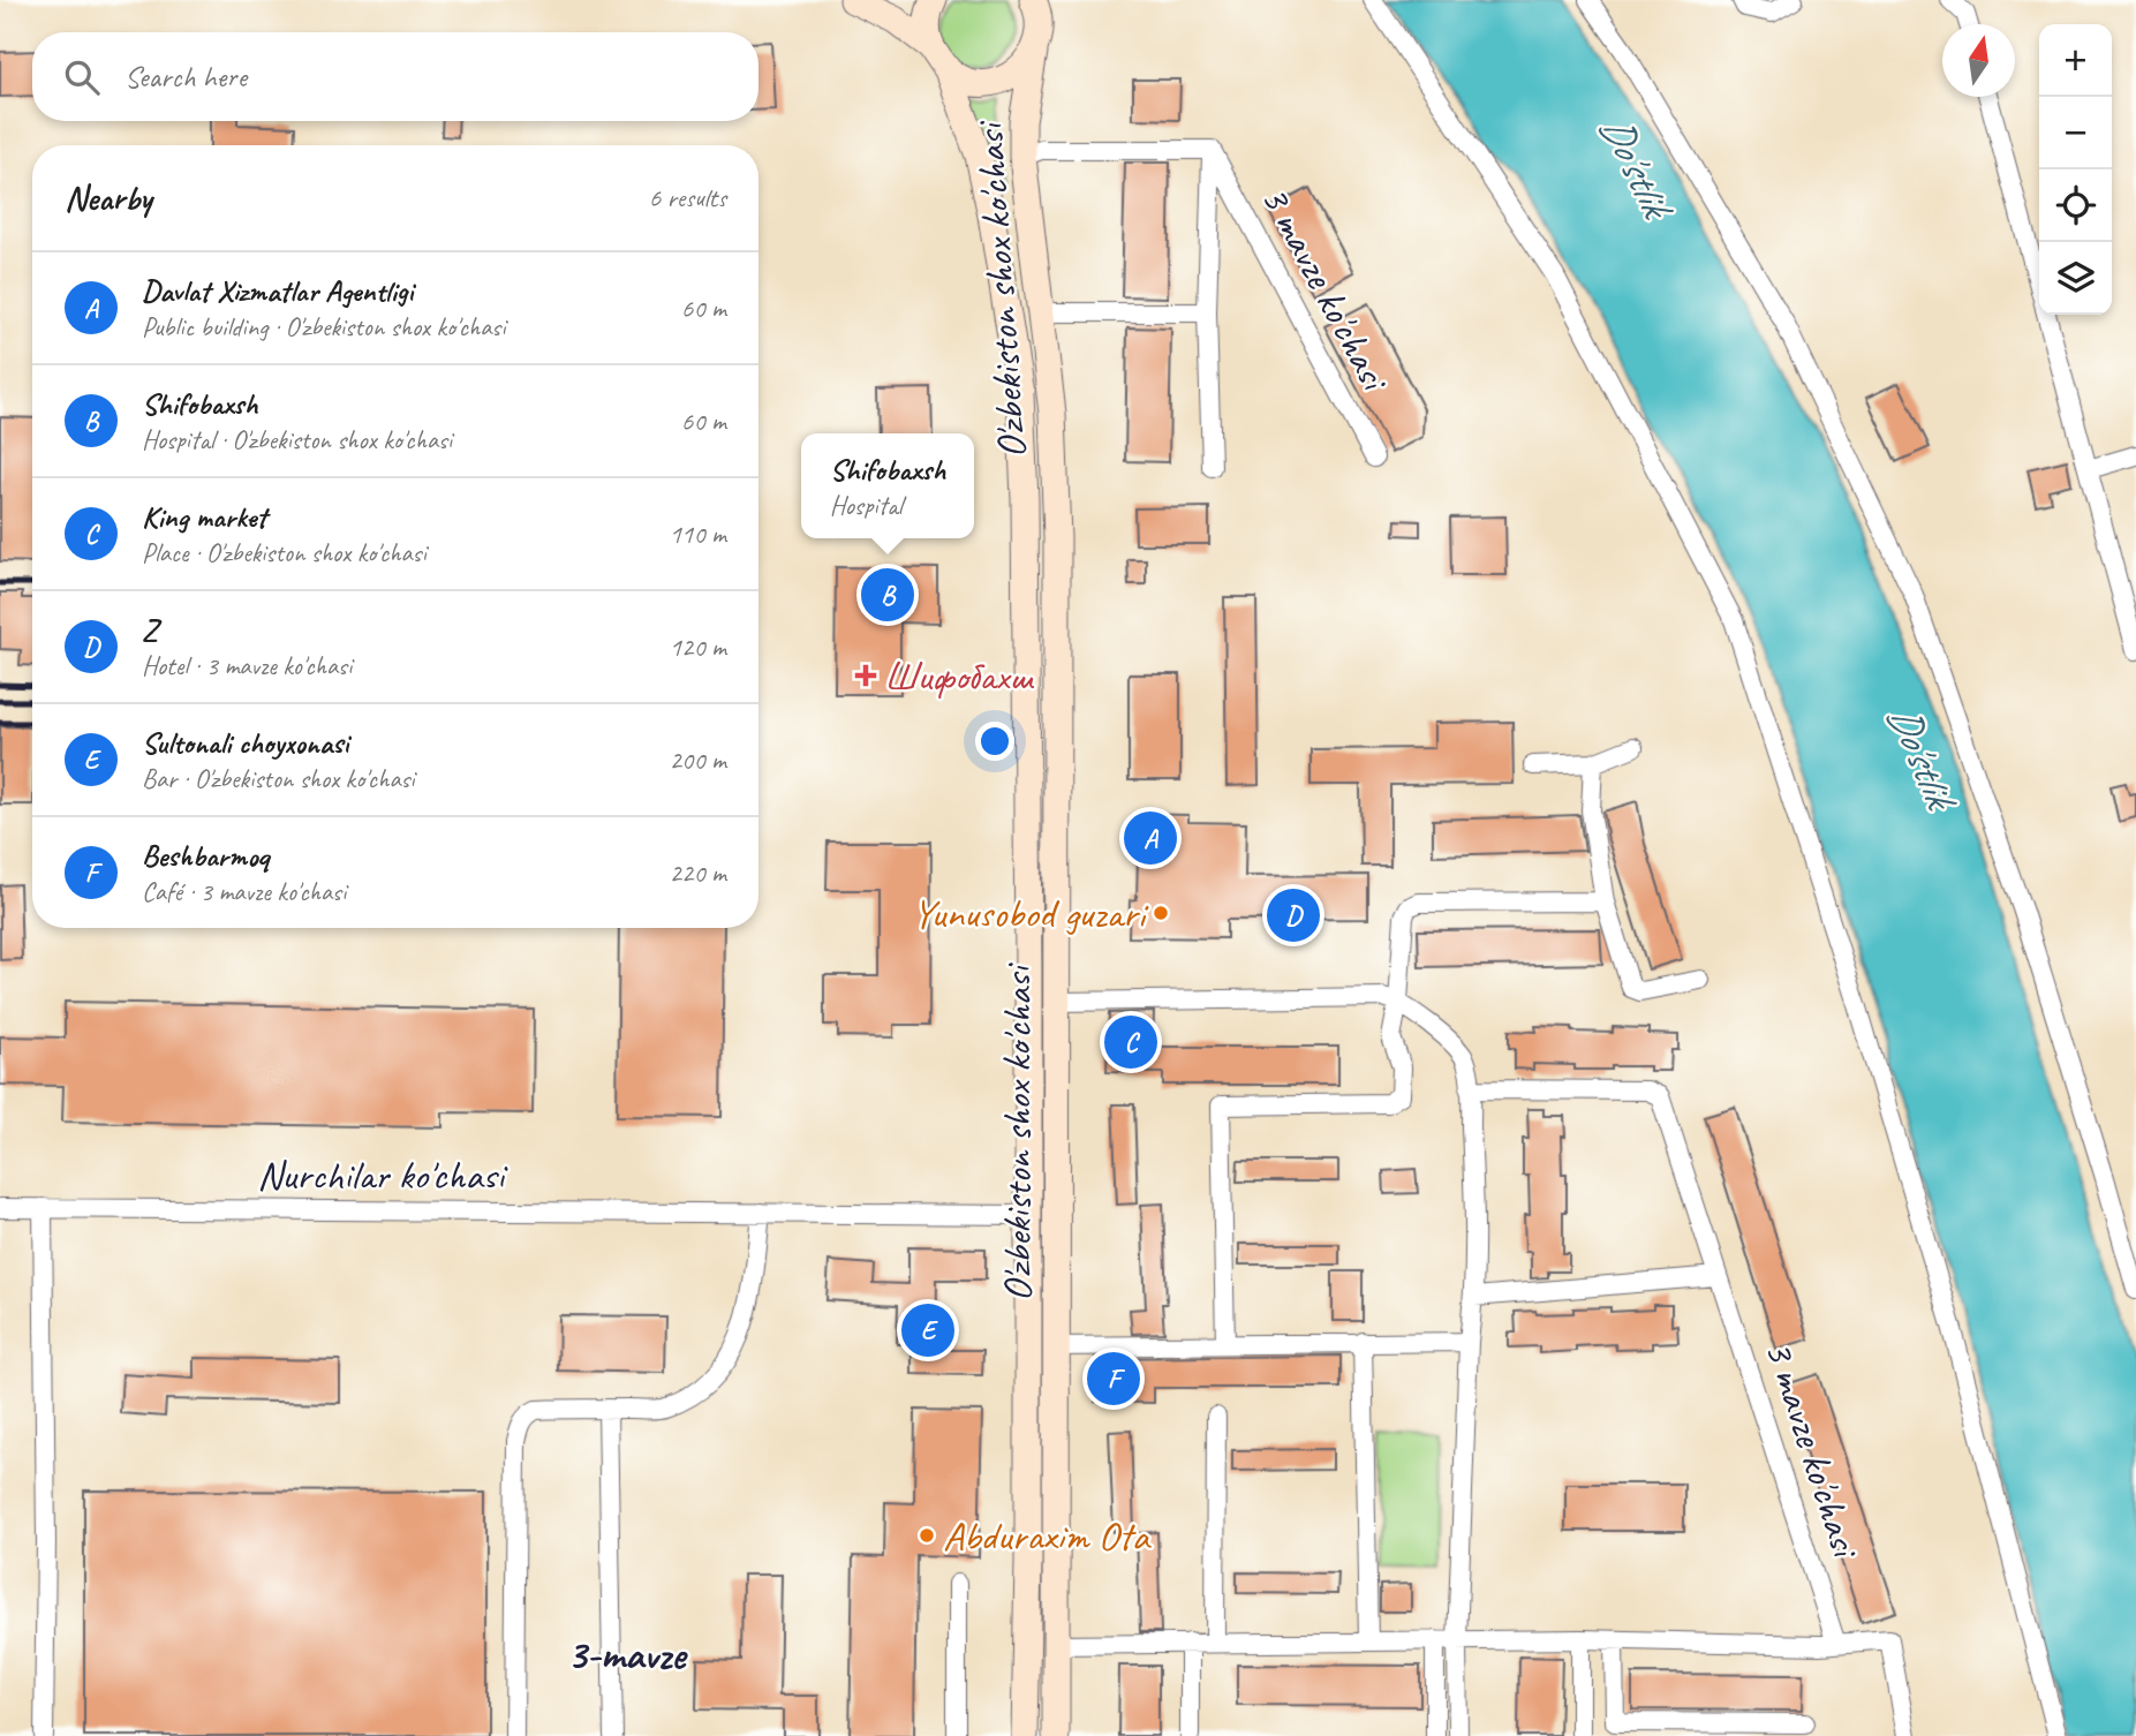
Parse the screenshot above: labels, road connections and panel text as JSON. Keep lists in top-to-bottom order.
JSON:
{
  "streets": {
    "main road": ["O'zbekiston shox ko'chasi"],
    "street": ["3 mavze ko'chasi", "Nurchilar ko'chasi"]
  },
  "crossings": [
    ["O'zbekiston shox ko'chasi", "Nurchilar ko'chasi"]
  ],
  "districts": ["3-mavze"],
  "water": ["Do'stlik"],
  "places": {
    "health": ["Шифобахш"],
    "other": ["Yunusobod guzari", "Abduraxim Ota"]
  },
  "north": "top",
  "page": {
    "map_buttons": ["+", "−"],
    "search": "Search here",
    "heading": ["Nearby", "6 results"],
    "list": [
      {
        "mark": "A",
        "name": "Davlat Xizmatlar Agentligi",
        "note": "Public building · O'zbekiston shox ko'chasi",
        "value": "60 m"
      },
      {
        "mark": "B",
        "name": "Shifobaxsh",
        "note": "Hospital · O'zbekiston shox ko'chasi",
        "value": "60 m"
      },
      {
        "mark": "C",
        "name": "King market",
        "note": "Place · O'zbekiston shox ko'chasi",
        "value": "110 m"
      },
      {
        "mark": "D",
        "name": "Z",
        "note": "Hotel · 3 mavze ko'chasi",
        "value": "120 m"
      },
      {
        "mark": "E",
        "name": "Sultonali choyxonasi",
        "note": "Bar · O'zbekiston shox ko'chasi",
        "value": "200 m"
      },
      {
        "mark": "F",
        "name": "Beshbarmoq",
        "note": "Café · 3 mavze ko'chasi",
        "value": "220 m"
      }
    ],
    "popup": ["Shifobaxsh", "Hospital"],
    "pins": [
      "B",
      "A",
      "D",
      "C",
      "E",
      "F"
    ]
  }
}
